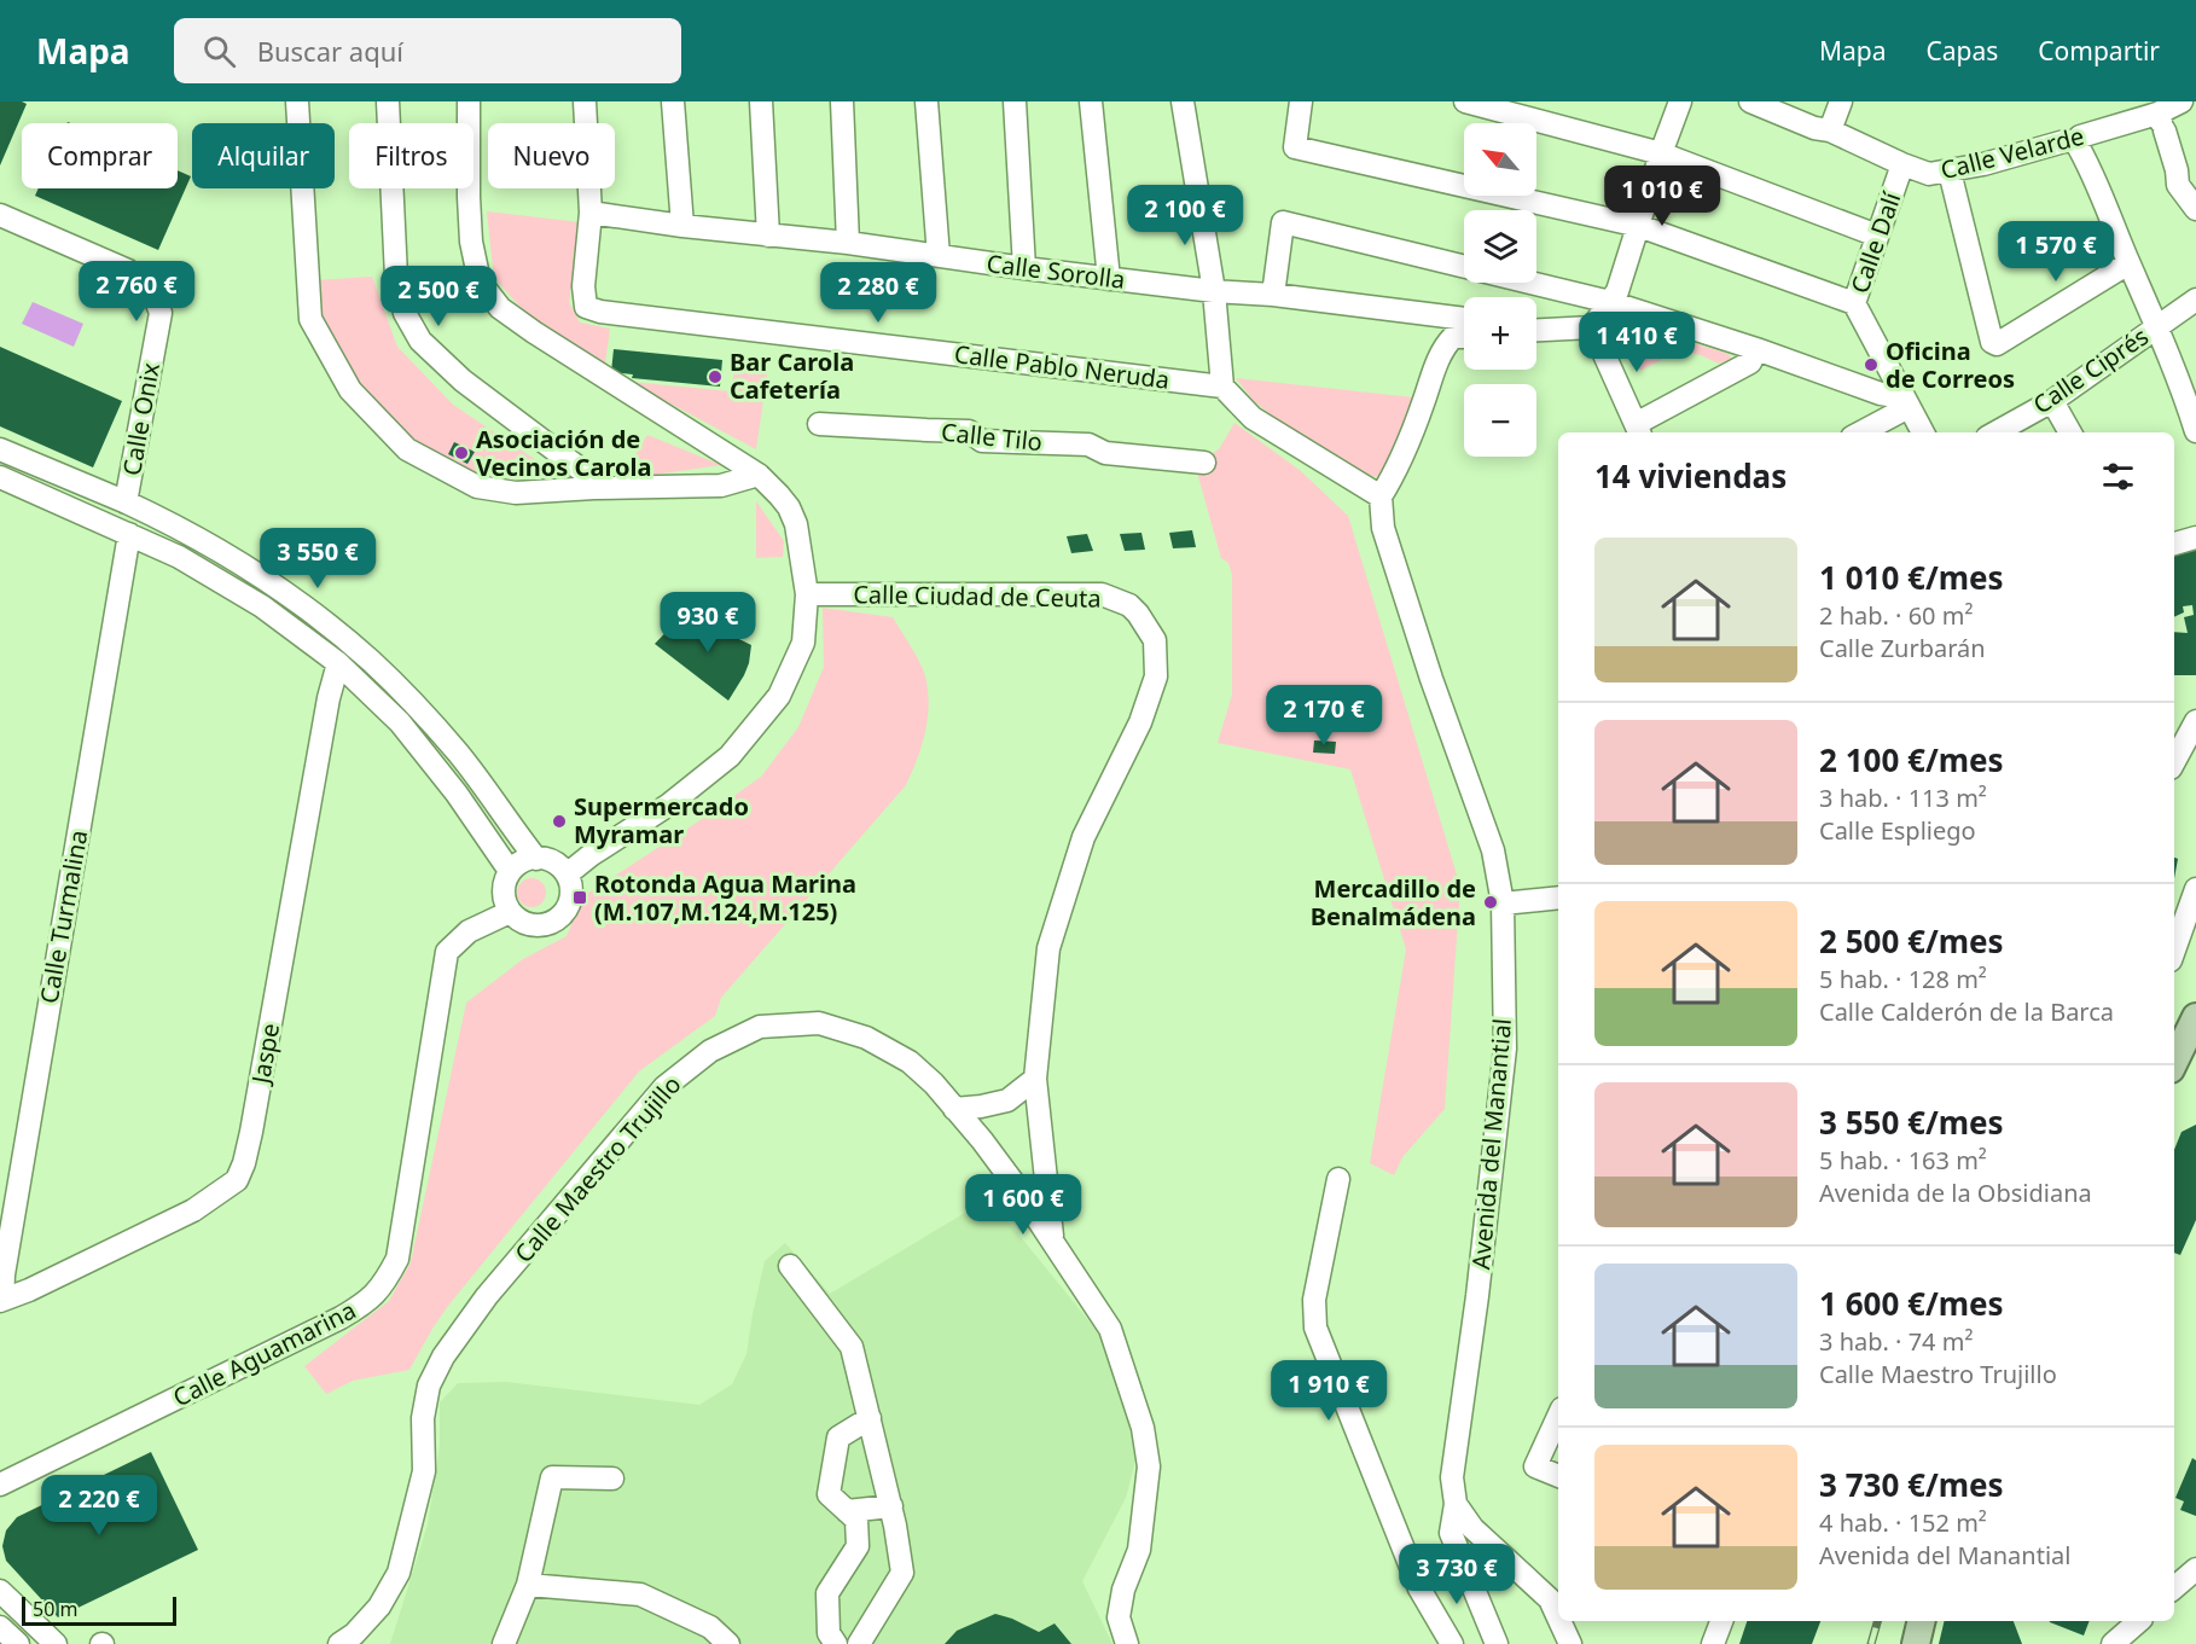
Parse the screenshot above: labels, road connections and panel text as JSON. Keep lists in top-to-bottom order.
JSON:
{
  "streets": {
    "street": [
      "Calle Velarde",
      "Calle Dalí",
      "Calle Sorolla",
      "Calle Pablo Neruda",
      "Calle Ciprés",
      "Calle Onix",
      "Calle Tilo",
      "Calle Ciudad de Ceuta",
      "Calle Turmalina",
      "Jaspe",
      "Avenida del Manantial",
      "Calle Maestro Trujillo",
      "Calle Aguamarina"
    ]
  },
  "crossings": [
    ["Calle Velarde", "Calle Dalí"],
    ["Calle Sorolla", "Calle Pablo Neruda"],
    ["Calle Ciudad de Ceuta", "Calle Maestro Trujillo"],
    ["Calle Turmalina", "Jaspe"]
  ],
  "places": {
    "other": [
      "Oficina de Correos",
      "Bar Carola Cafetería",
      "Asociación de Vecinos Carola",
      "Supermercado Myramar",
      "Mercadillo de Benalmádena"
    ],
    "transit": ["Rotonda Agua Marina (M.107,M.124,M.125)"]
  },
  "scale_bar": "50 m",
  "north": "top left",
  "page": {
    "header": "Mapa",
    "search": "Buscar aquí",
    "nav": ["Mapa", "Capas", "Compartir"],
    "map_buttons": ["+", "−"],
    "chip": [
      "Comprar",
      "Alquilar",
      "Filtros",
      "Nuevo"
    ],
    "price": [
      "1 010 €",
      "2 100 €",
      "1 570 €",
      "2 760 €",
      "2 280 €",
      "2 500 €",
      "1 410 €",
      "3 550 €",
      "930 €",
      "2 170 €",
      "1 600 €",
      "1 910 €",
      "2 220 €",
      "3 730 €"
    ],
    "heading": "14 viviendas",
    "list": [
      {
        "name": "1 010 €/mes",
        "note": "2 hab. · 60 m² · Calle Zurbarán"
      },
      {
        "name": "2 100 €/mes",
        "note": "3 hab. · 113 m² · Calle Espliego"
      },
      {
        "name": "2 500 €/mes",
        "note": "5 hab. · 128 m² · Calle Calderón de la Barca"
      },
      {
        "name": "3 550 €/mes",
        "note": "5 hab. · 163 m² · Avenida de la Obsidiana"
      },
      {
        "name": "1 600 €/mes",
        "note": "3 hab. · 74 m² · Calle Maestro Trujillo"
      },
      {
        "name": "3 730 €/mes",
        "note": "4 hab. · 152 m² · Avenida del Manantial"
      }
    ],
    "scale": "50 m"
  }
}
